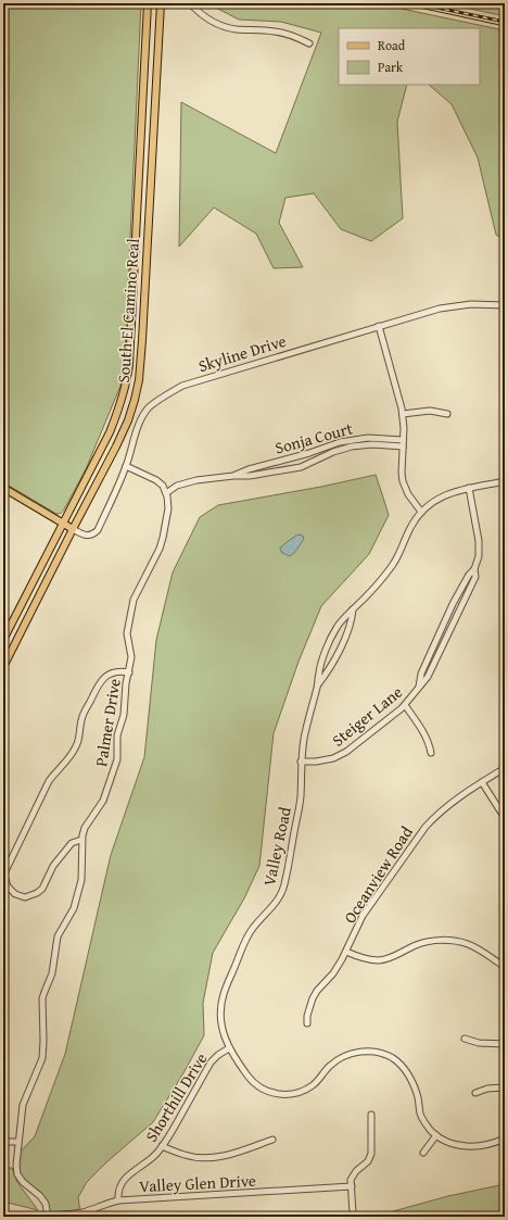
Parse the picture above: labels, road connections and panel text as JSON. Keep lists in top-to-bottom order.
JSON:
{
  "streets": {
    "main road": ["South El Camino Real"],
    "street": [
      "Skyline Drive",
      "Sonja Court",
      "Steiger Lane",
      "Palmer Drive",
      "Valley Road",
      "Oceanview Road",
      "Shorthill Drive",
      "Valley Glen Drive"
    ]
  },
  "crossings": [
    ["South El Camino Real", "Skyline Drive"],
    ["Sonja Court", "Palmer Drive"],
    ["Steiger Lane", "Valley Road"],
    ["Palmer Drive", "Valley Glen Drive"],
    ["Valley Road", "Shorthill Drive"],
    ["Shorthill Drive", "Valley Glen Drive"]
  ],
  "legend": ["Road", "Park"]
}
